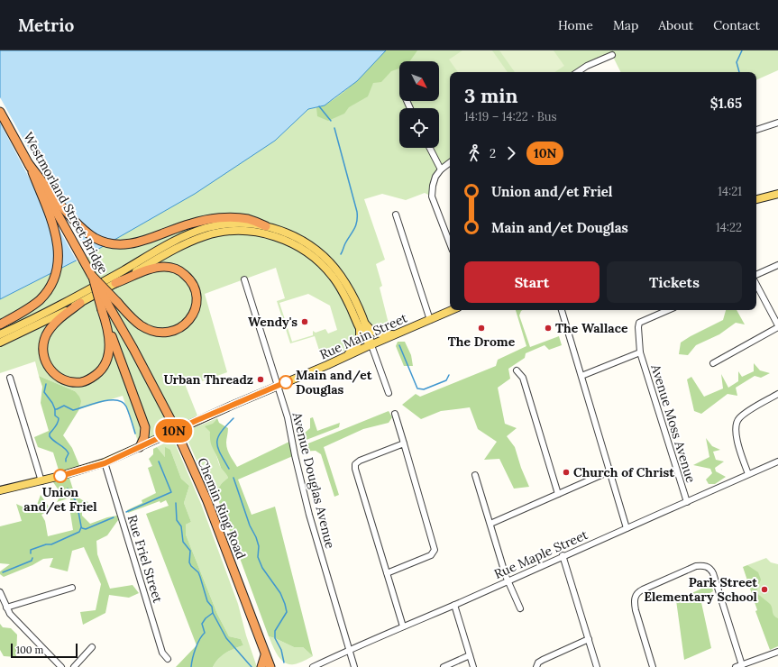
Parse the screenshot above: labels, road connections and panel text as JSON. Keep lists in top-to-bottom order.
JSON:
{
  "streets": {
    "highway": ["Westmorland Street Bridge", "Chemin Ring Road"],
    "main road": ["Rue Main Street"],
    "street": [
      "Avenue Moss Avenue",
      "Avenue Douglas Avenue",
      "Rue Maple Street",
      "Rue Friel Street"
    ]
  },
  "crossings": [
    ["Rue Main Street", "Avenue Douglas Avenue"],
    ["Rue Main Street", "Rue Friel Street"],
    ["Avenue Moss Avenue", "Rue Maple Street"],
    ["Avenue Douglas Avenue", "Rue Maple Street"]
  ],
  "places": [
    "Wendy's",
    "The Drome",
    "The Wallace",
    "Urban Threadz",
    "Main and/et Douglas",
    "Church of Christ",
    "Union and/et Friel",
    "Park Street Elementary School"
  ],
  "lines": ["bus line 10N"],
  "scale_bar": "100 m",
  "north": "bottom right",
  "page": {
    "header": "Metrio",
    "nav": [
      "Home",
      "Map",
      "About",
      "Contact"
    ],
    "on_map": "10N",
    "heading": ["3 min", "14:19 – 14:22 · Bus", "$1.65"],
    "legs": ["2", "10N"],
    "list": [
      {
        "name": "Union and/et Friel",
        "value": "14:21"
      },
      {
        "name": "Main and/et Douglas",
        "value": "14:22"
      }
    ],
    "buttons": ["Start", "Tickets"],
    "scale": "100 m"
  }
}
